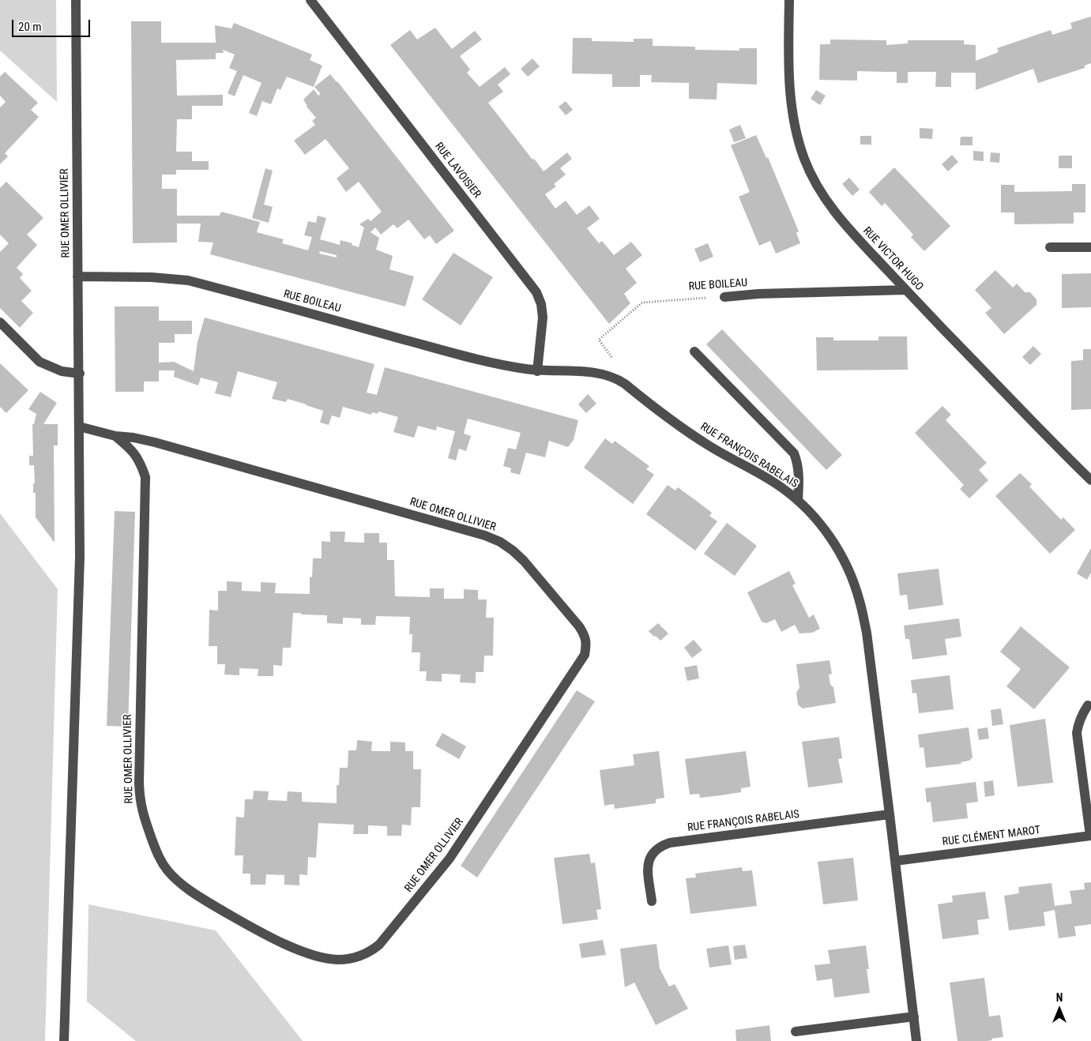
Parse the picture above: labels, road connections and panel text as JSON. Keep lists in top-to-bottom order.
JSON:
{
  "streets": {
    "street": [
      "RUE LAVOISIER",
      "RUE OMER OLLIVIER",
      "RUE VICTOR HUGO",
      "RUE BOILEAU",
      "RUE FRANÇOIS RABELAIS",
      "RUE CLÉMENT MAROT"
    ]
  },
  "crossings": [
    ["RUE LAVOISIER", "RUE BOILEAU"],
    ["RUE LAVOISIER", "RUE FRANÇOIS RABELAIS"],
    ["RUE OMER OLLIVIER", "RUE BOILEAU"],
    ["RUE VICTOR HUGO", "RUE BOILEAU"],
    ["RUE BOILEAU", "RUE FRANÇOIS RABELAIS"],
    ["RUE FRANÇOIS RABELAIS", "RUE CLÉMENT MAROT"]
  ],
  "scale_bar": "20 m",
  "north": "top"
}
